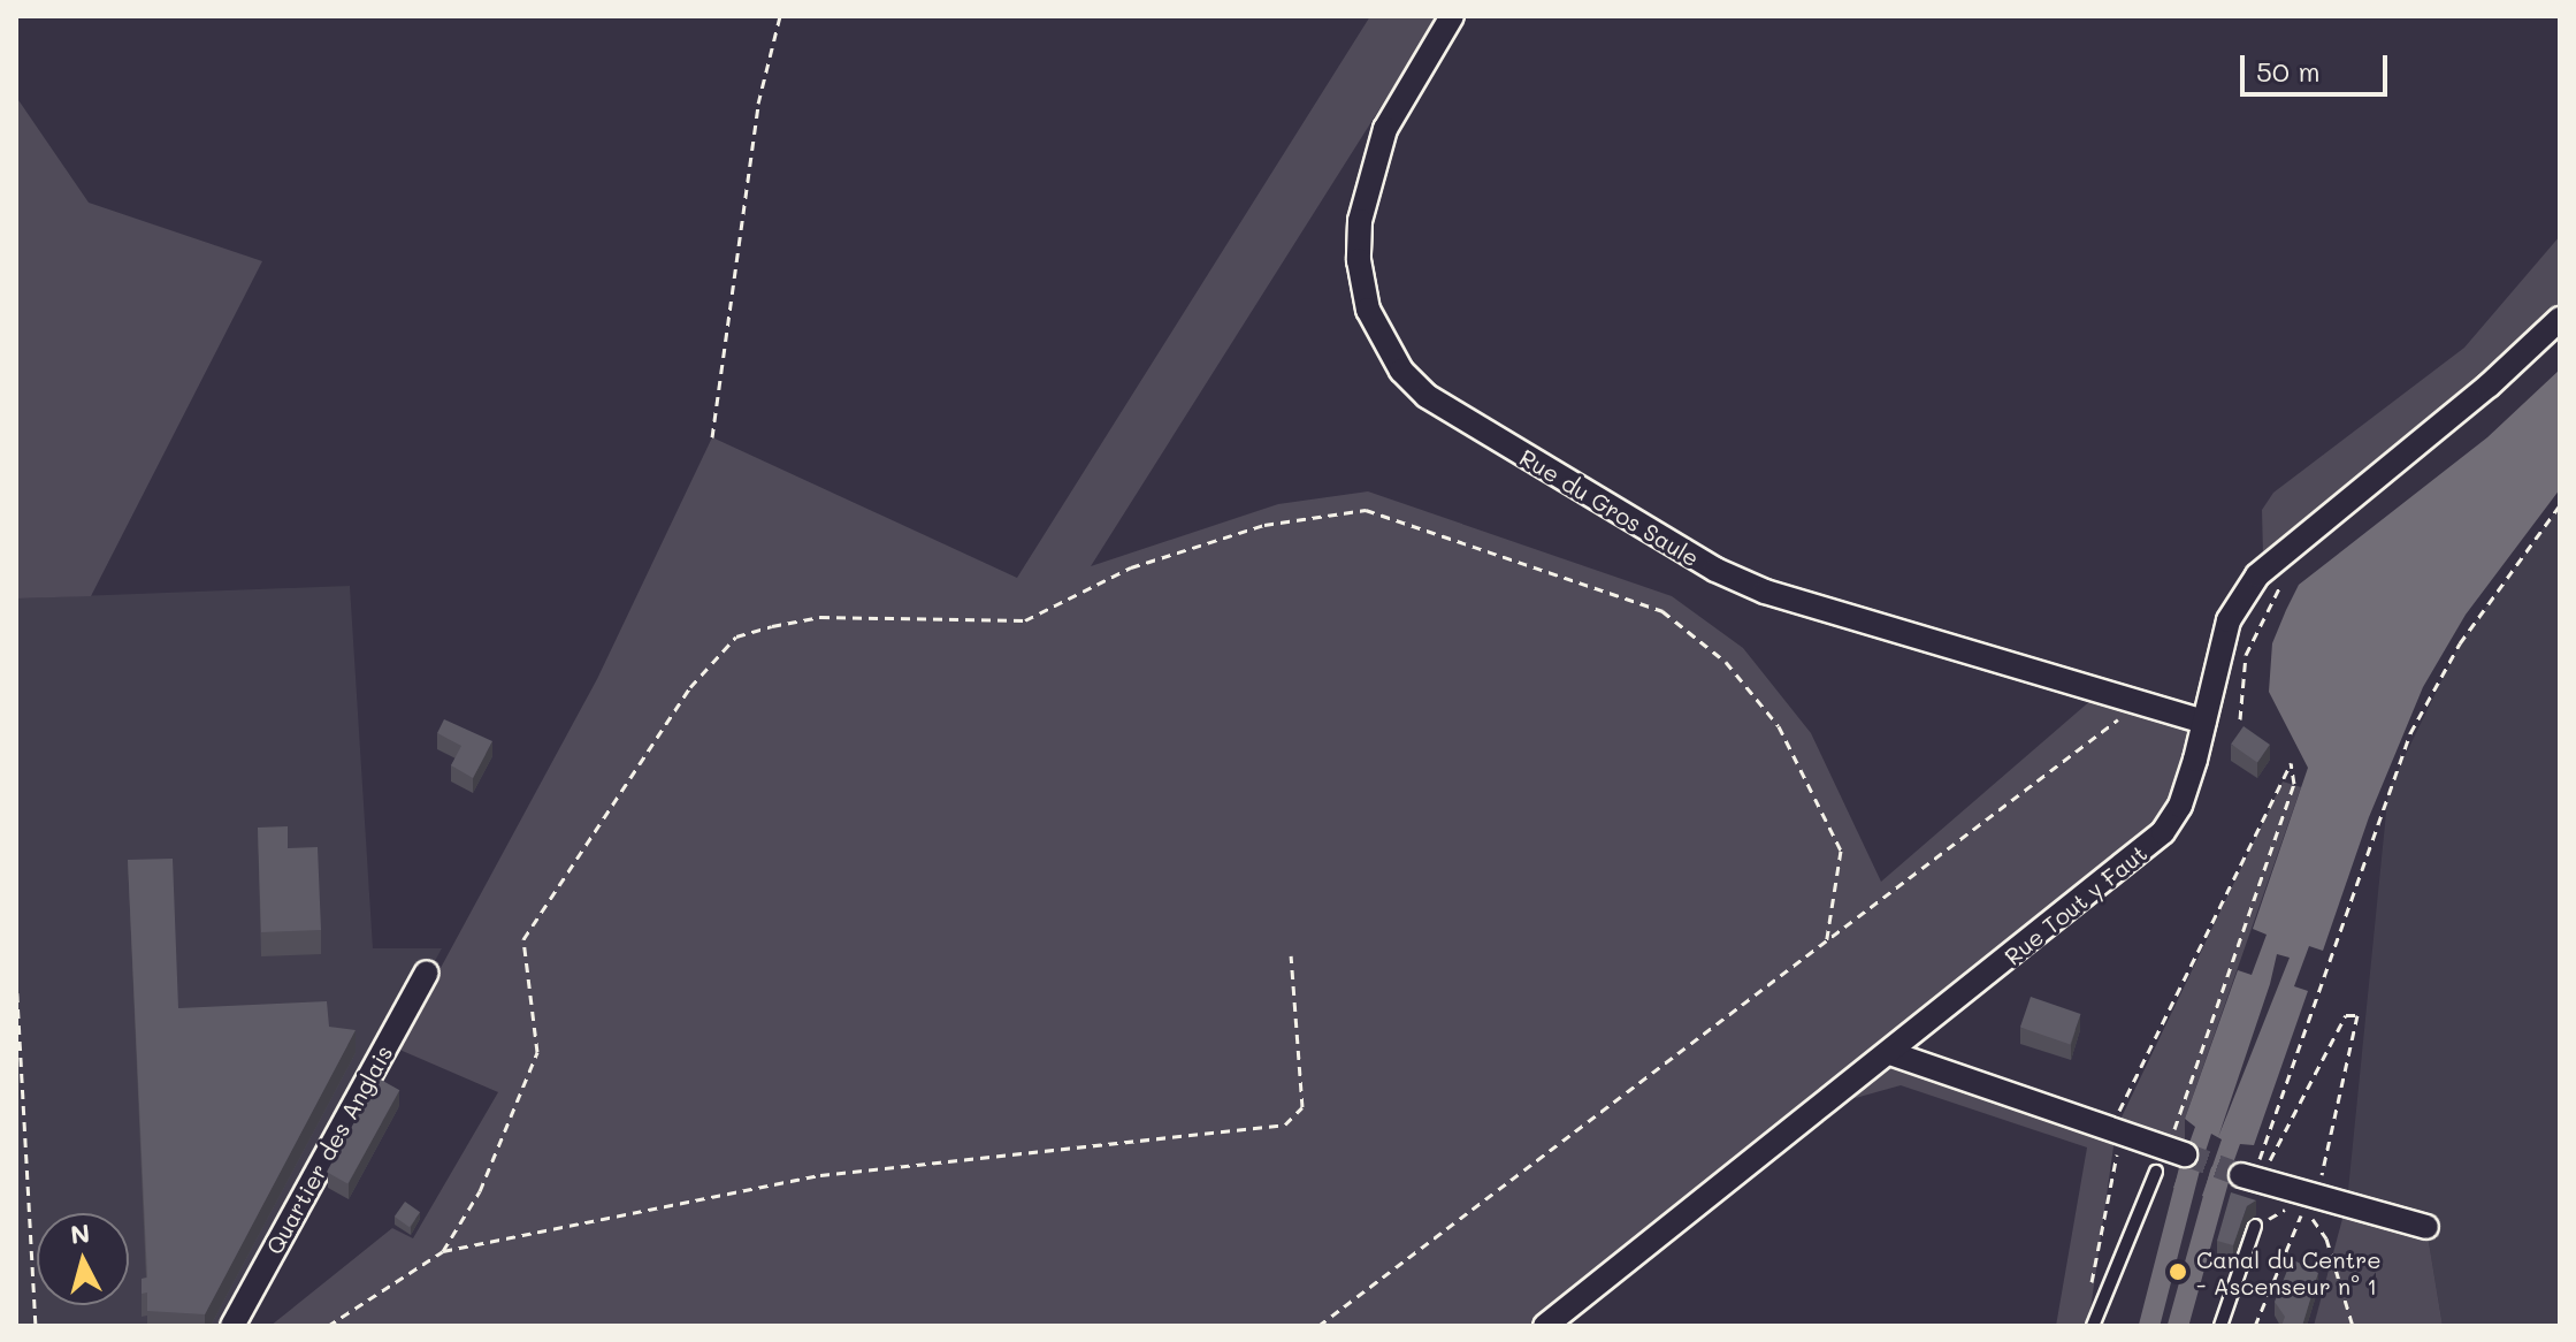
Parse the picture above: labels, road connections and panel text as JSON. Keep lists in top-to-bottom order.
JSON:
{
  "streets": {
    "street": ["Rue du Gros Saule", "Rue Tout y Faut", "Quartier des Anglais"]
  },
  "crossings": [
    ["Rue du Gros Saule", "Rue Tout y Faut"]
  ],
  "places": ["Canal du Centre - Ascenseur n° 1"],
  "scale_bar": "50 m",
  "north": "top"
}
